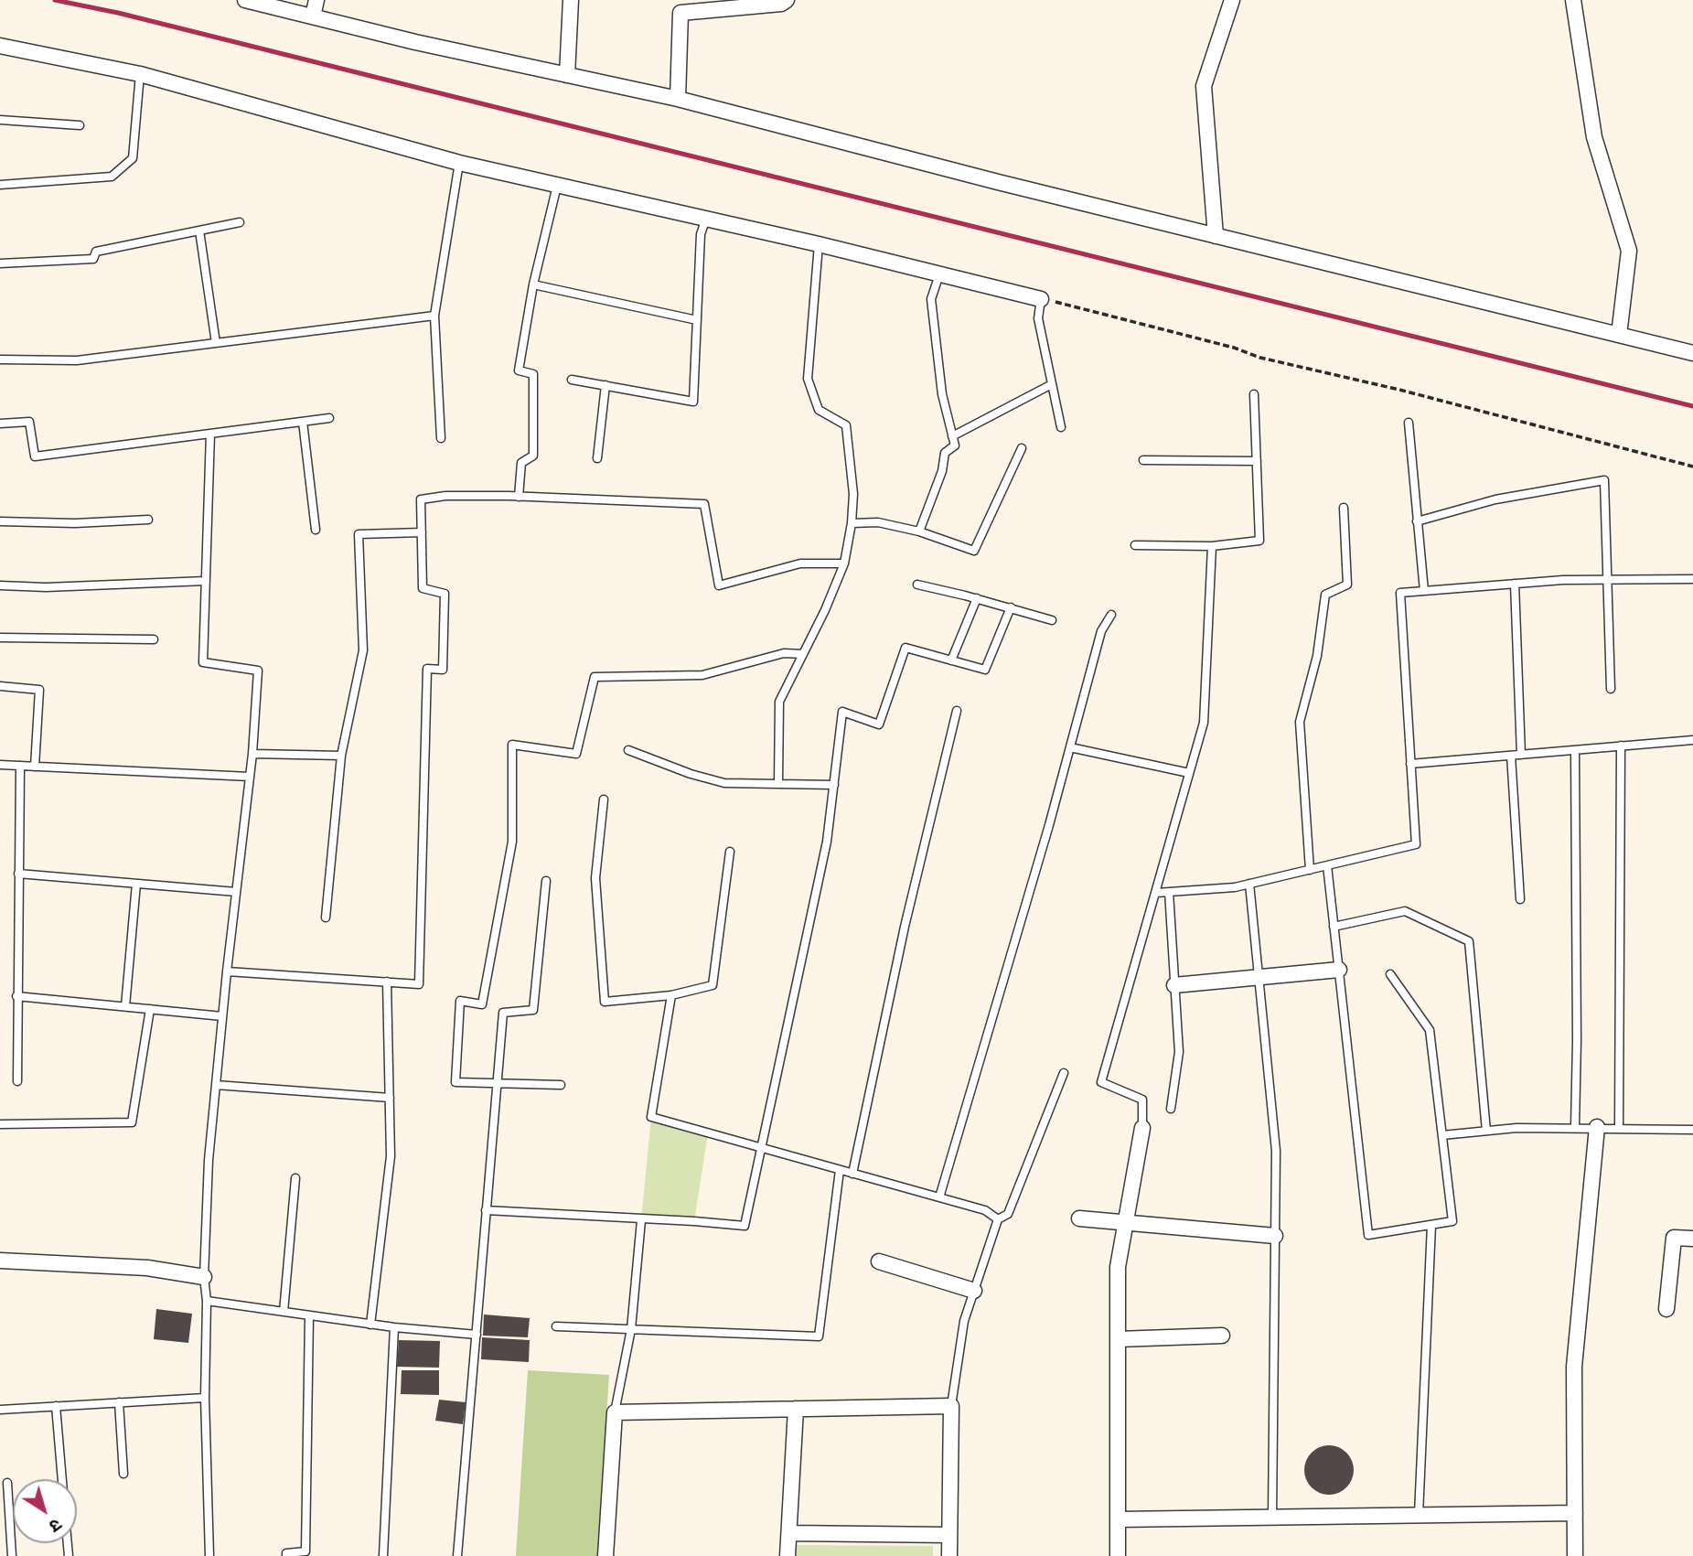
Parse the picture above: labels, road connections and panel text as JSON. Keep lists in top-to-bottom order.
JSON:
{
  "north": "bottom right"
}
